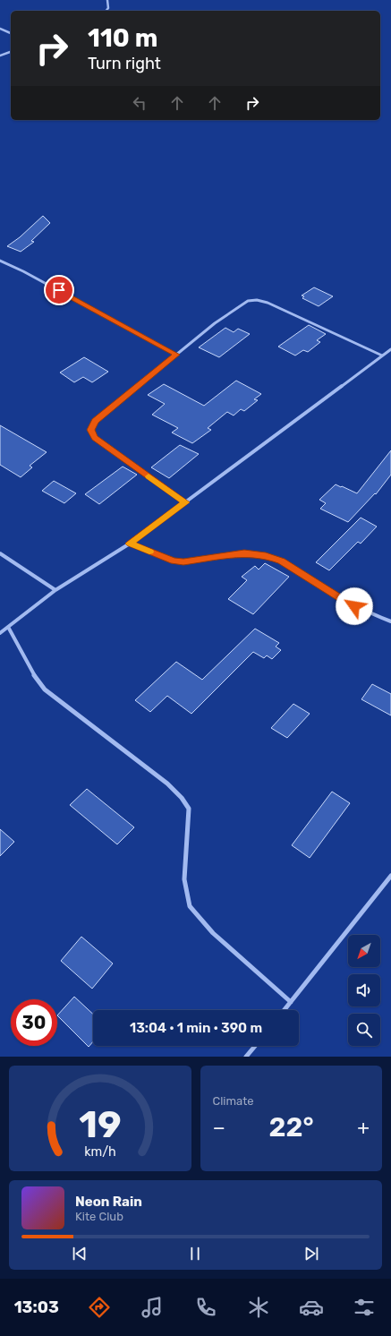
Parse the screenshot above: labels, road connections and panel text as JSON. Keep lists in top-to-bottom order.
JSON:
{
  "north": "bottom left",
  "page": {
    "turn": ["110 m", "Turn right"],
    "limit": "30",
    "trip": "13:04 · 1 min · 390 m",
    "tile": "Climate",
    "heat": ["−", "22°", "+"],
    "song": ["Neon Rain", "Kite Club"],
    "tabs": "13:03",
    "gauge": ["19", "km/h"]
  }
}
